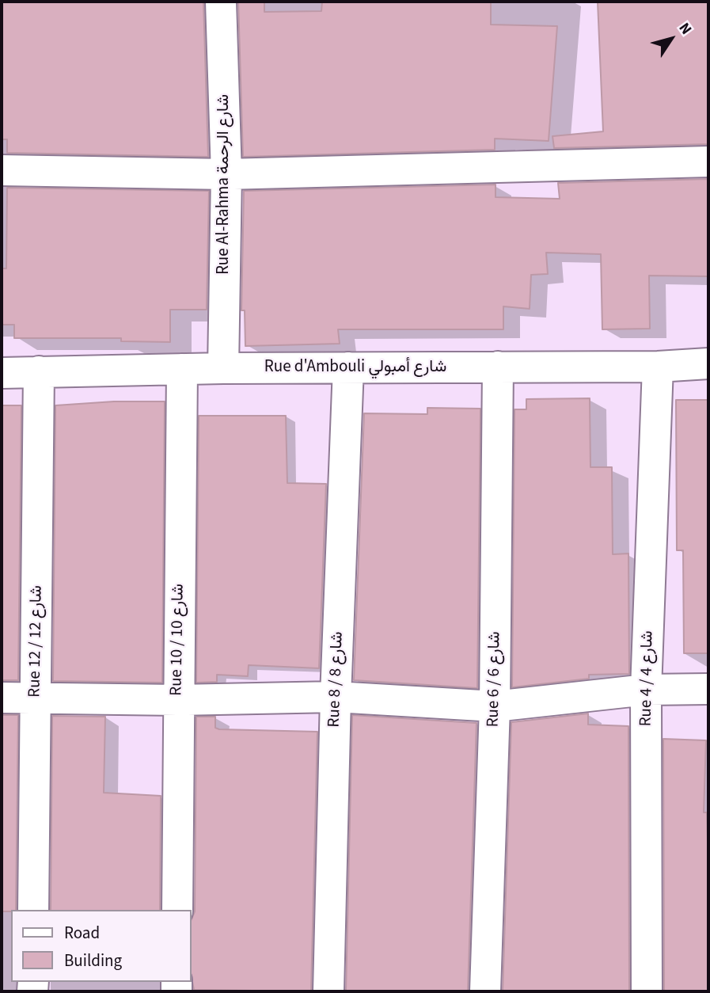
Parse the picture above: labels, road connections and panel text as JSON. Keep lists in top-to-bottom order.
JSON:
{
  "streets": {
    "street": [
      "Rue Al-Rahma شارع الرحمة",
      "Rue d'Ambouli شارع أمبولي",
      "Rue 10 / شارع 10",
      "Rue 12 / شارع 12",
      "Rue 4 / شارع 4",
      "Rue 8 / شارع 8",
      "Rue 6 / شارع 6"
    ]
  },
  "crossings": [
    ["Rue Al-Rahma شارع الرحمة", "Rue d'Ambouli شارع أمبولي"],
    ["Rue d'Ambouli شارع أمبولي", "Rue 10 / شارع 10"],
    ["Rue d'Ambouli شارع أمبولي", "Rue 12 / شارع 12"],
    ["Rue d'Ambouli شارع أمبولي", "Rue 4 / شارع 4"],
    ["Rue d'Ambouli شارع أمبولي", "Rue 8 / شارع 8"],
    ["Rue d'Ambouli شارع أمبولي", "Rue 6 / شارع 6"]
  ],
  "legend": ["Road", "Building"],
  "north": "top right"
}
